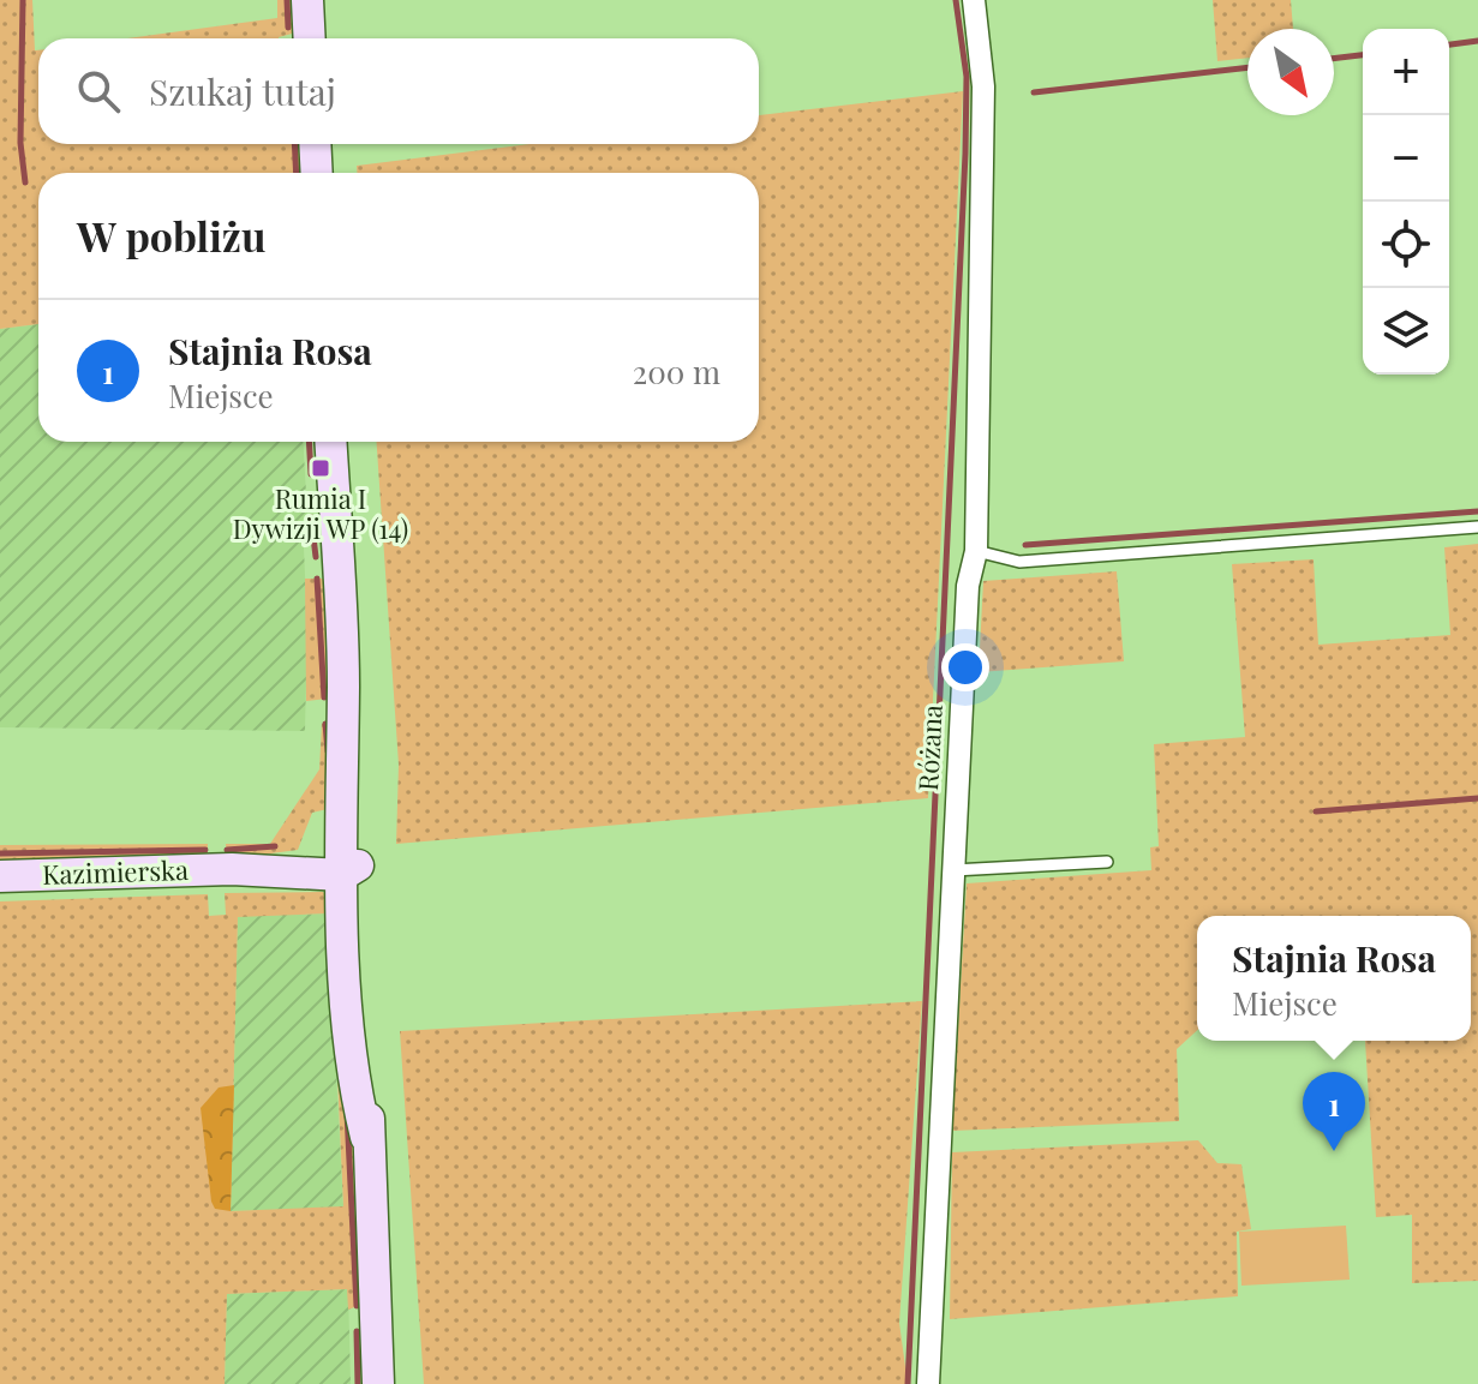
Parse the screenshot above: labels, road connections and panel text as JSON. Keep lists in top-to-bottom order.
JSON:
{
  "streets": {
    "street": ["Różana", "Kazimierska"]
  },
  "places": {
    "transit": ["Rumia I Dywizji WP (14)"]
  },
  "north": "bottom right",
  "page": {
    "map_buttons": ["+", "−"],
    "search": "Szukaj tutaj",
    "heading": "W pobliżu",
    "list": [
      {
        "mark": "1",
        "name": "Stajnia Rosa",
        "note": "Miejsce",
        "value": "200 m"
      }
    ],
    "popup": ["Stajnia Rosa", "Miejsce"],
    "pins": "1"
  }
}
